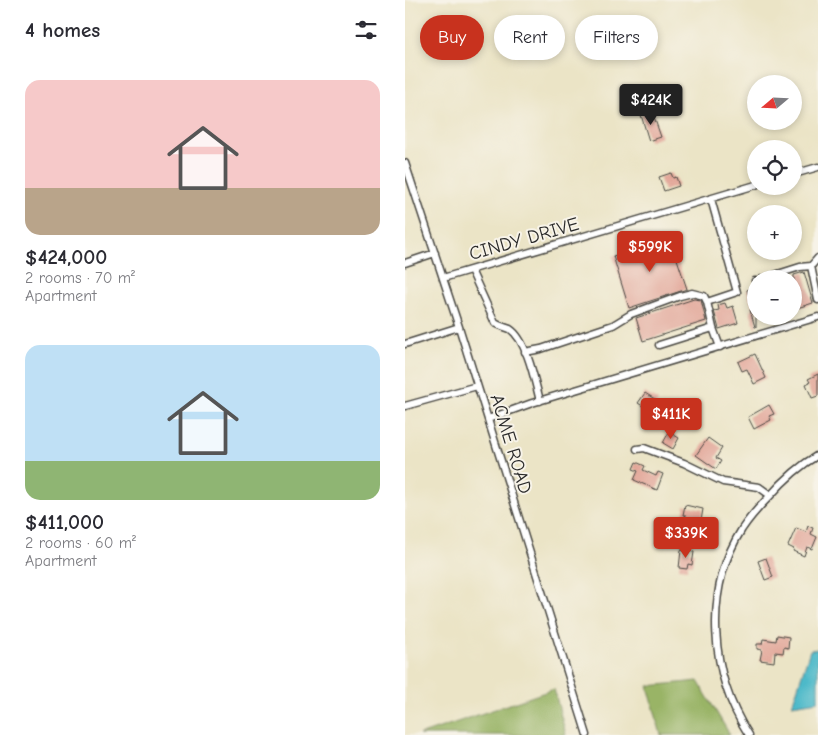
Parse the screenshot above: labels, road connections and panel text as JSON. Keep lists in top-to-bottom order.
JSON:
{
  "streets": {
    "street": ["CINDY DRIVE", "ACME ROAD"]
  },
  "crossings": [
    ["CINDY DRIVE", "ACME ROAD"]
  ],
  "north": "left",
  "page": {
    "heading": "4 homes",
    "chip": ["Buy", "Rent", "Filters"],
    "list": [
      {
        "name": "$424,000",
        "note": "2 rooms · 70 m² · Apartment"
      },
      {
        "name": "$411,000",
        "note": "2 rooms · 60 m² · Apartment"
      }
    ],
    "map_buttons": ["+", "−"],
    "price": [
      "$424K",
      "$599K",
      "$411K",
      "$339K"
    ]
  }
}
